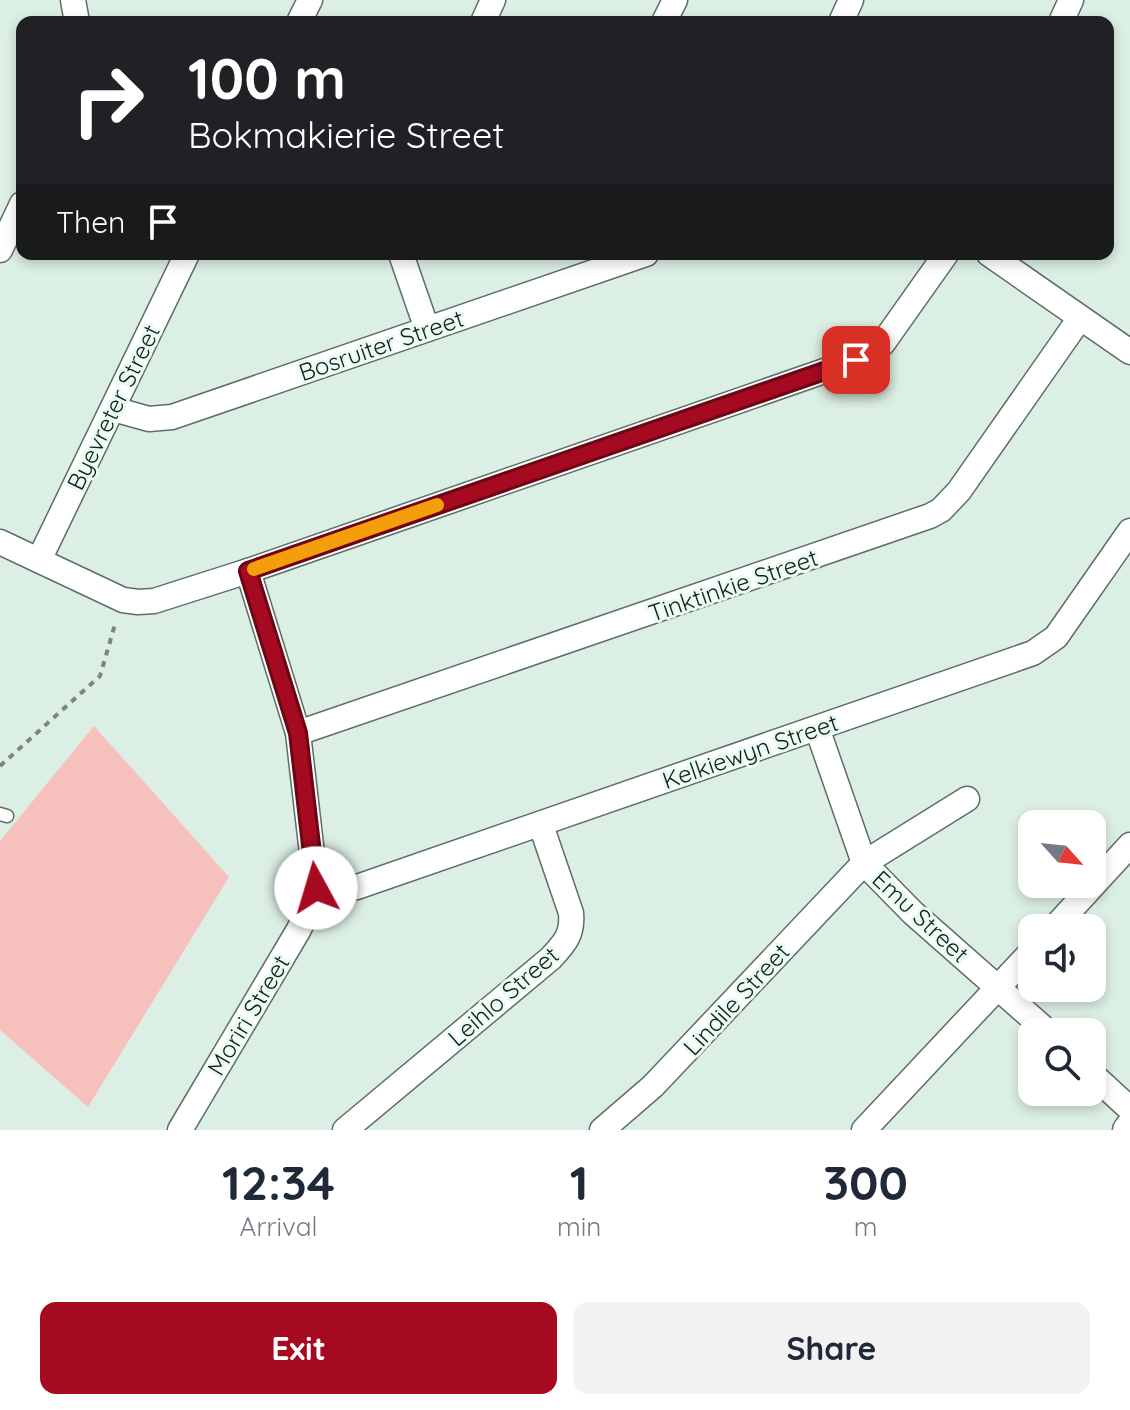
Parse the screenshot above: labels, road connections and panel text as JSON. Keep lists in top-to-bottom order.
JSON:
{
  "streets": {
    "street": [
      "Bosruiter Street",
      "Byevreter Street",
      "Tinktinkie Street",
      "Kelkiewyn Street",
      "Emu Street",
      "Leihlo Street",
      "Lindile Street",
      "Moriri Street"
    ]
  },
  "crossings": [
    ["Bosruiter Street", "Byevreter Street"],
    ["Tinktinkie Street", "Moriri Street"],
    ["Kelkiewyn Street", "Emu Street"],
    ["Kelkiewyn Street", "Leihlo Street"],
    ["Kelkiewyn Street", "Moriri Street"],
    ["Emu Street", "Lindile Street"]
  ],
  "north": "bottom right",
  "page": {
    "turn": ["100 m", "Bokmakierie Street"],
    "then": "Then",
    "eta": [
      "12:34",
      "Arrival",
      "1",
      "min",
      "300",
      "m"
    ],
    "buttons": ["Exit", "Share"]
  }
}
